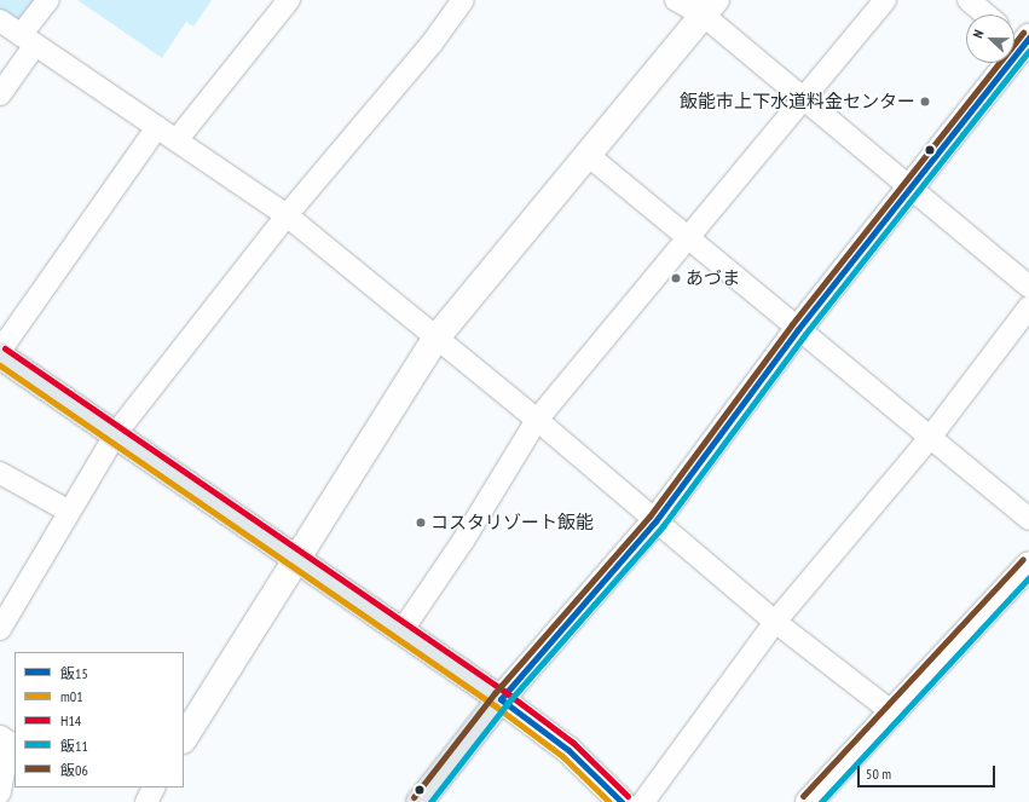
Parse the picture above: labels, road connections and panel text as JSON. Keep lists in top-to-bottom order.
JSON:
{
  "places": ["飯能市上下水道料金センター", "あづま", "コスタリゾート飯能"],
  "lines": [
    "transit line 飯06",
    "transit line 飯15",
    "transit line 飯11",
    "transit line H14",
    "transit line m01"
  ],
  "legend": [
    "飯15",
    "m01",
    "H14",
    "飯11",
    "飯06"
  ],
  "scale_bar": "50 m",
  "north": "left"
}
